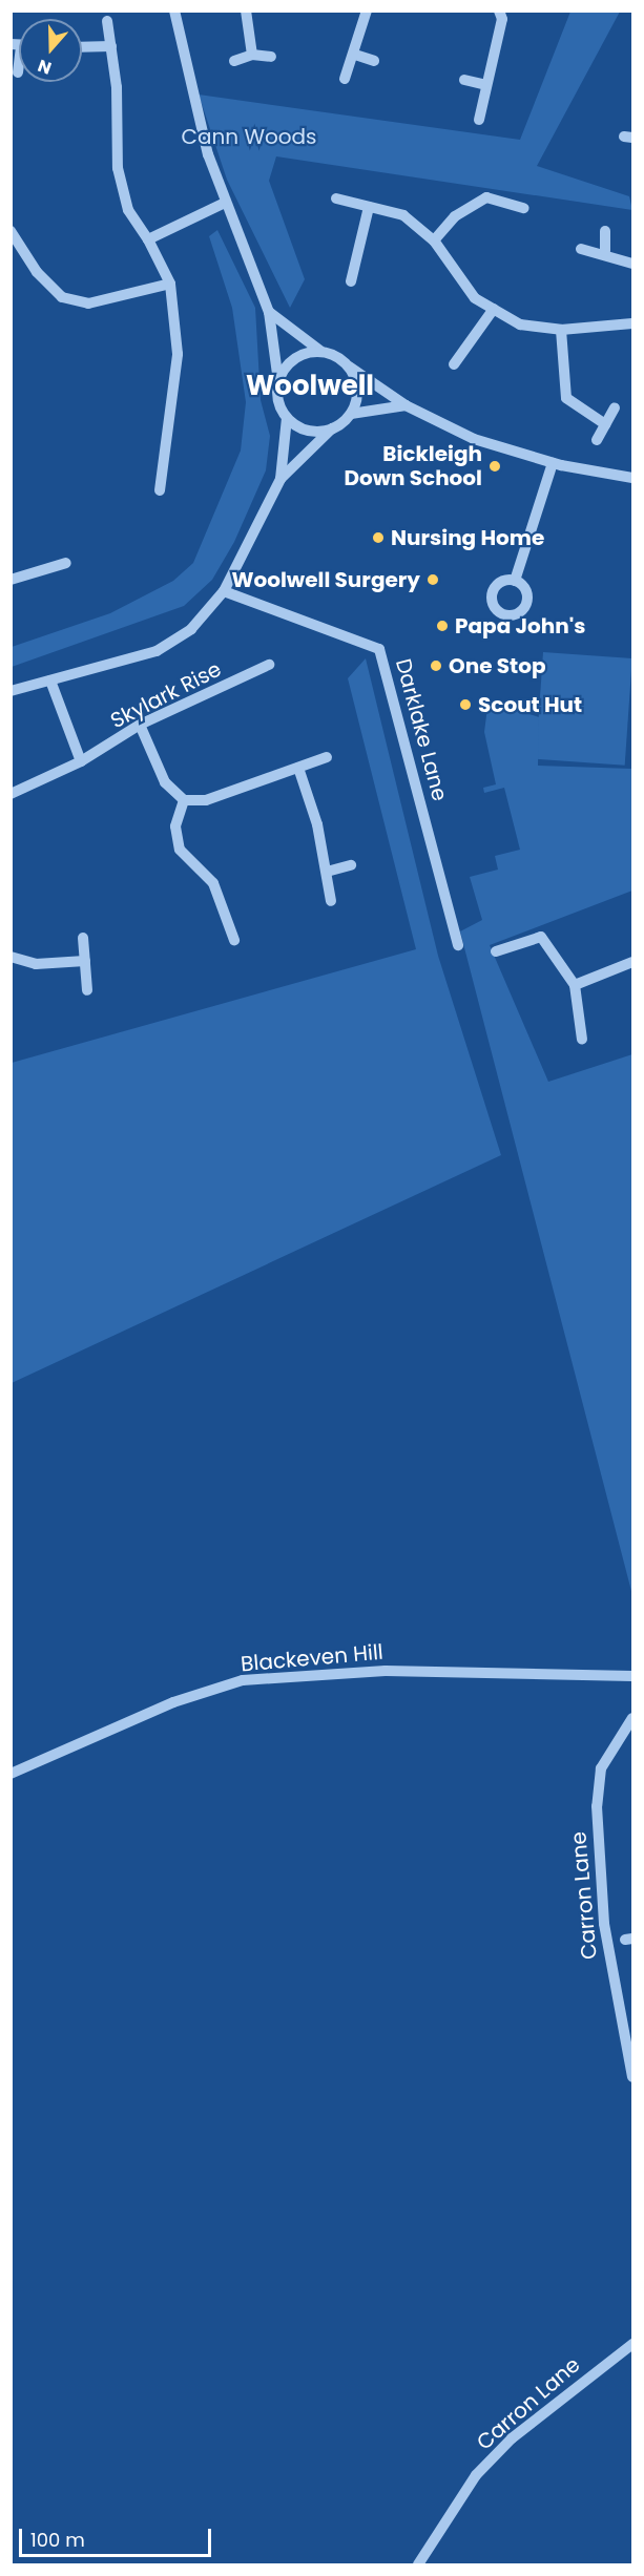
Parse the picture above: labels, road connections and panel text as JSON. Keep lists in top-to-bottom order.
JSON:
{
  "streets": {
    "street": [
      "Skylark Rise",
      "Darklake Lane",
      "Blackeven Hill",
      "Carron Lane"
    ]
  },
  "districts": ["Woolwell"],
  "parks": ["Cann Woods"],
  "places": [
    "Bickleigh Down School",
    "Nursing Home",
    "Woolwell Surgery",
    "Papa John's",
    "One Stop",
    "Scout Hut"
  ],
  "scale_bar": "100 m",
  "north": "bottom"
}
